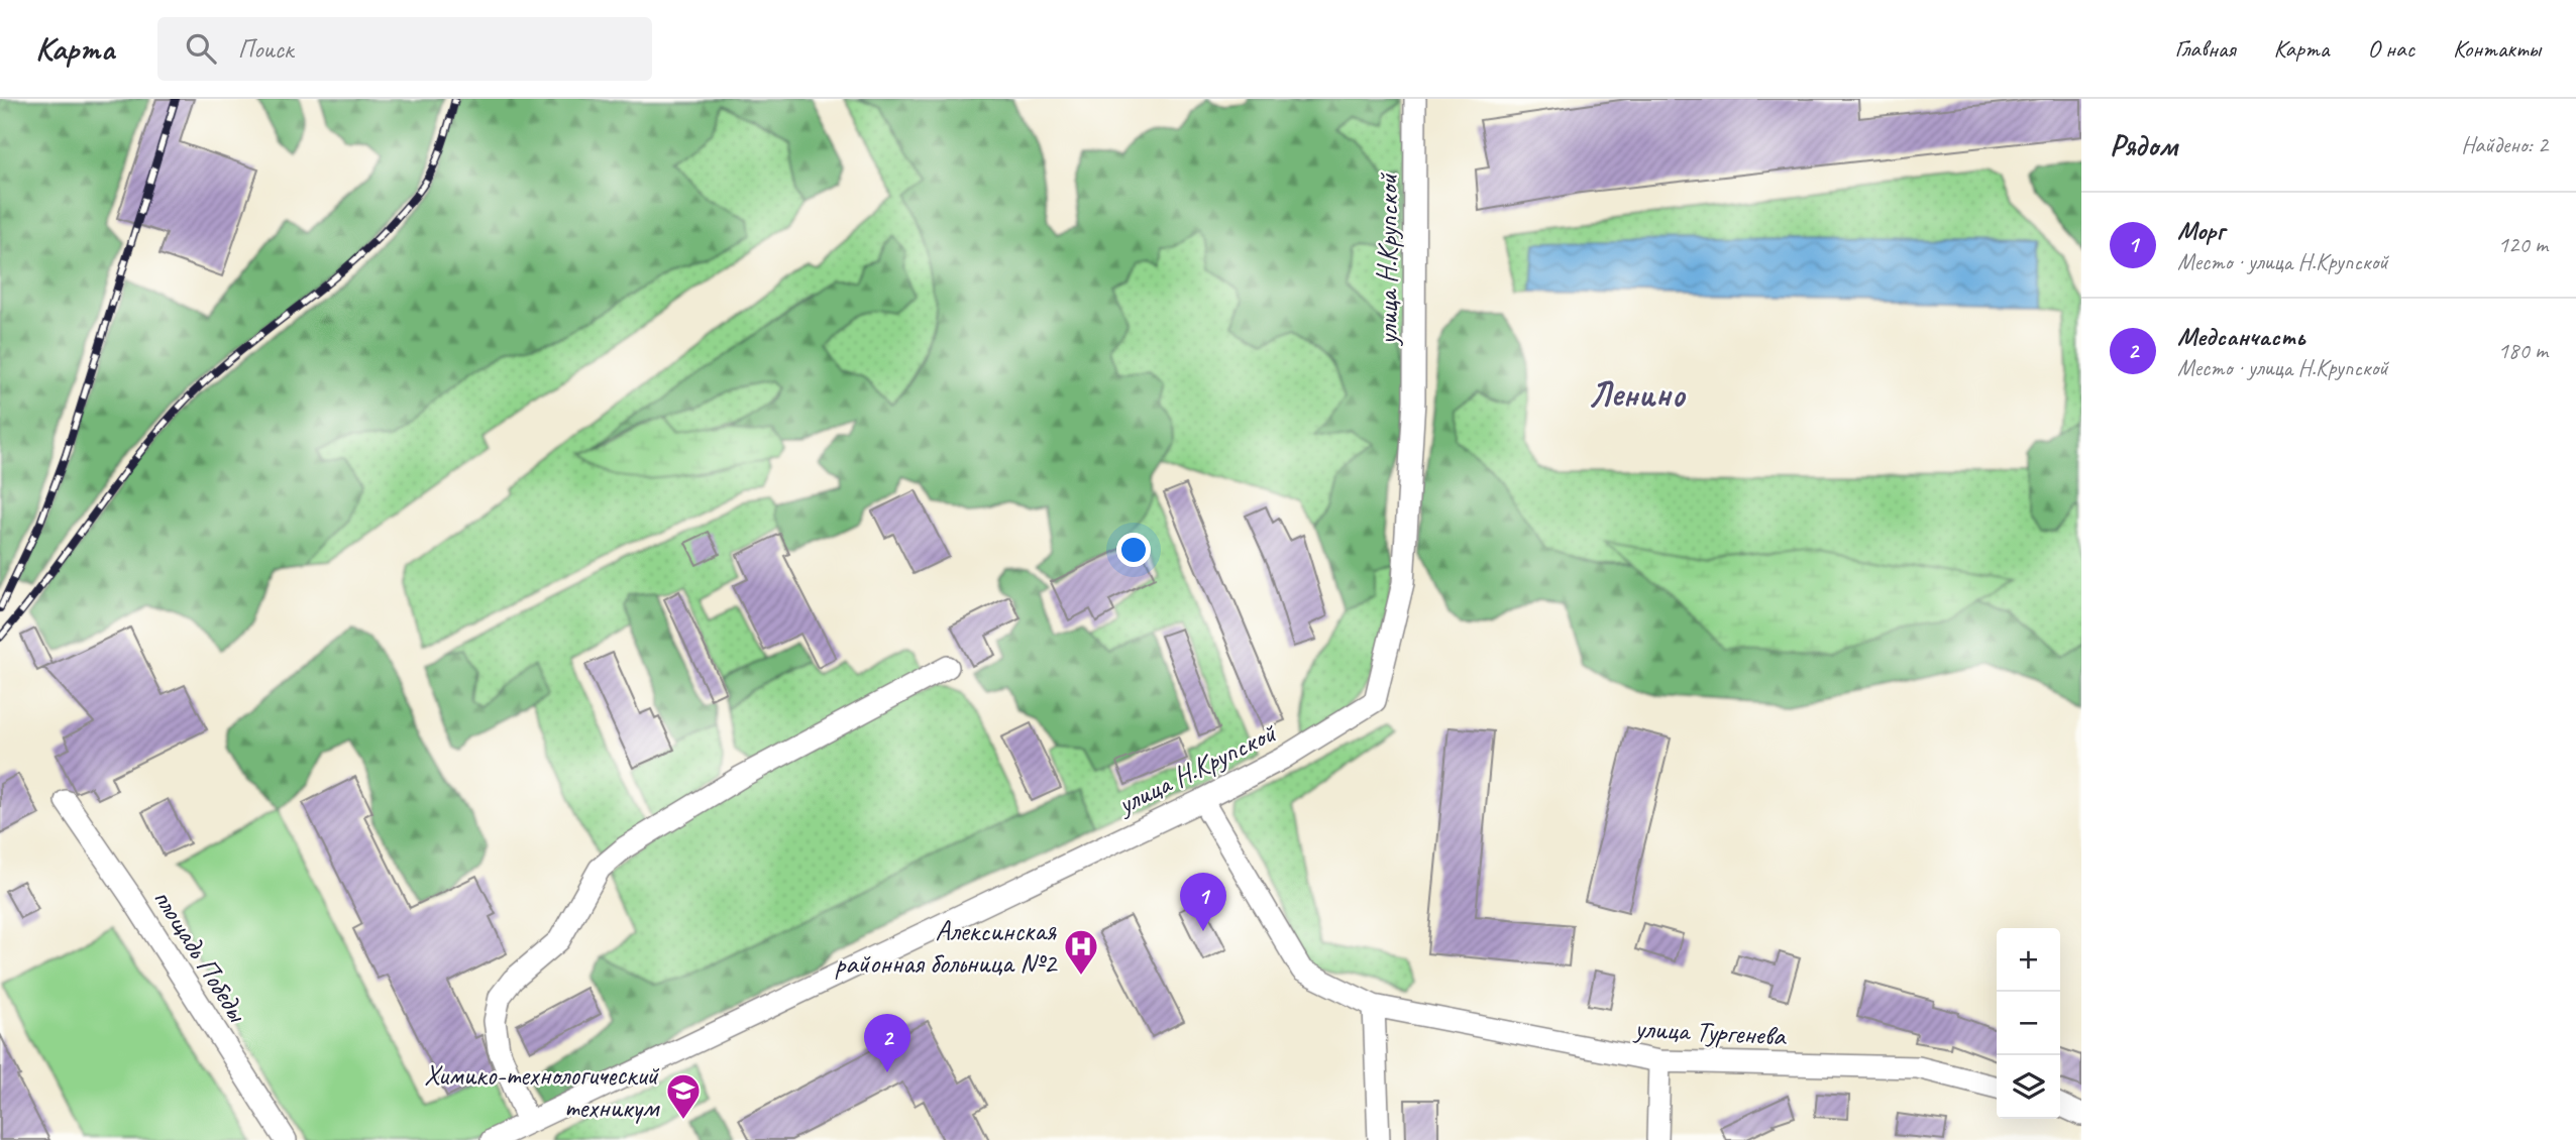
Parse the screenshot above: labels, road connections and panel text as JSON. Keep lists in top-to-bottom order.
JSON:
{
  "streets": {
    "street": ["улица Н.Крупской", "площадь Победы", "улица Тургенева"]
  },
  "crossings": [
    ["улица Н.Крупской", "улица Тургенева"]
  ],
  "districts": ["Ленино"],
  "places": {
    "hospital": ["Алексинская районная больница №2"],
    "school or university": ["Химико-технологический техникум"]
  },
  "page": {
    "header": "Карта",
    "search": "Поиск",
    "nav": [
      "Главная",
      "Карта",
      "О нас",
      "Контакты"
    ],
    "heading": ["Рядом", "Найдено: 2"],
    "list": [
      {
        "mark": "1",
        "name": "Морг",
        "note": "Место · улица Н.Крупской",
        "value": "120 m"
      },
      {
        "mark": "2",
        "name": "Медсанчасть",
        "note": "Место · улица Н.Крупской",
        "value": "180 m"
      }
    ],
    "pins": ["1", "2"],
    "map_buttons": ["+", "−"]
  }
}
